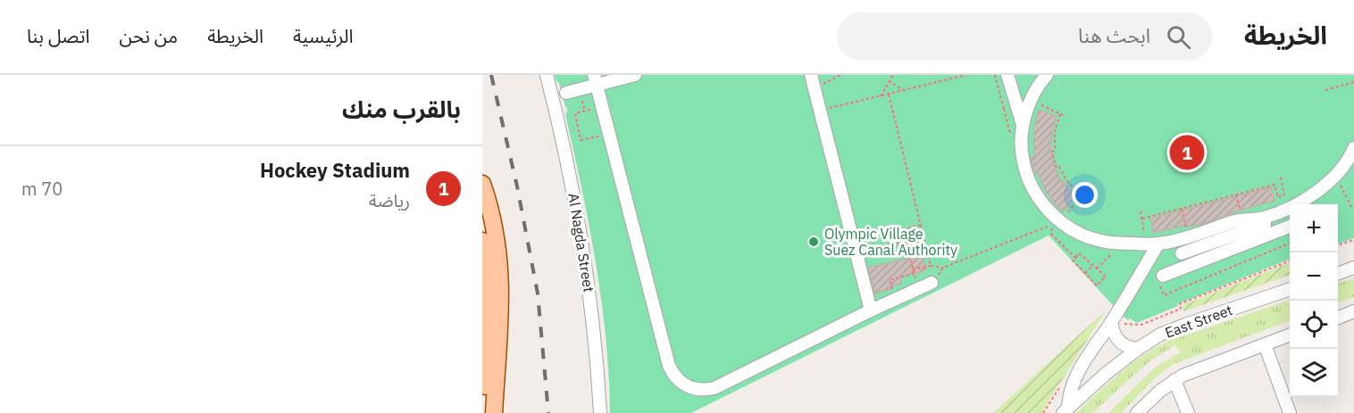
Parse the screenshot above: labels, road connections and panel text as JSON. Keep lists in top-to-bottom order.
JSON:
{
  "streets": {
    "street": ["Al Nagda Street", "East Street"]
  },
  "places": ["Olympic Village Suez Canal Authority"],
  "page": {
    "header": "الخريطة",
    "search": "ابحث هنا",
    "nav": [
      "الرئيسية",
      "الخريطة",
      "من نحن",
      "اتصل بنا"
    ],
    "heading": "بالقرب منك",
    "pins": "1",
    "list": [
      {
        "mark": "1",
        "name": "Hockey Stadium",
        "note": "رياضة",
        "value": "70 m"
      }
    ],
    "map_buttons": ["+", "−"]
  }
}
